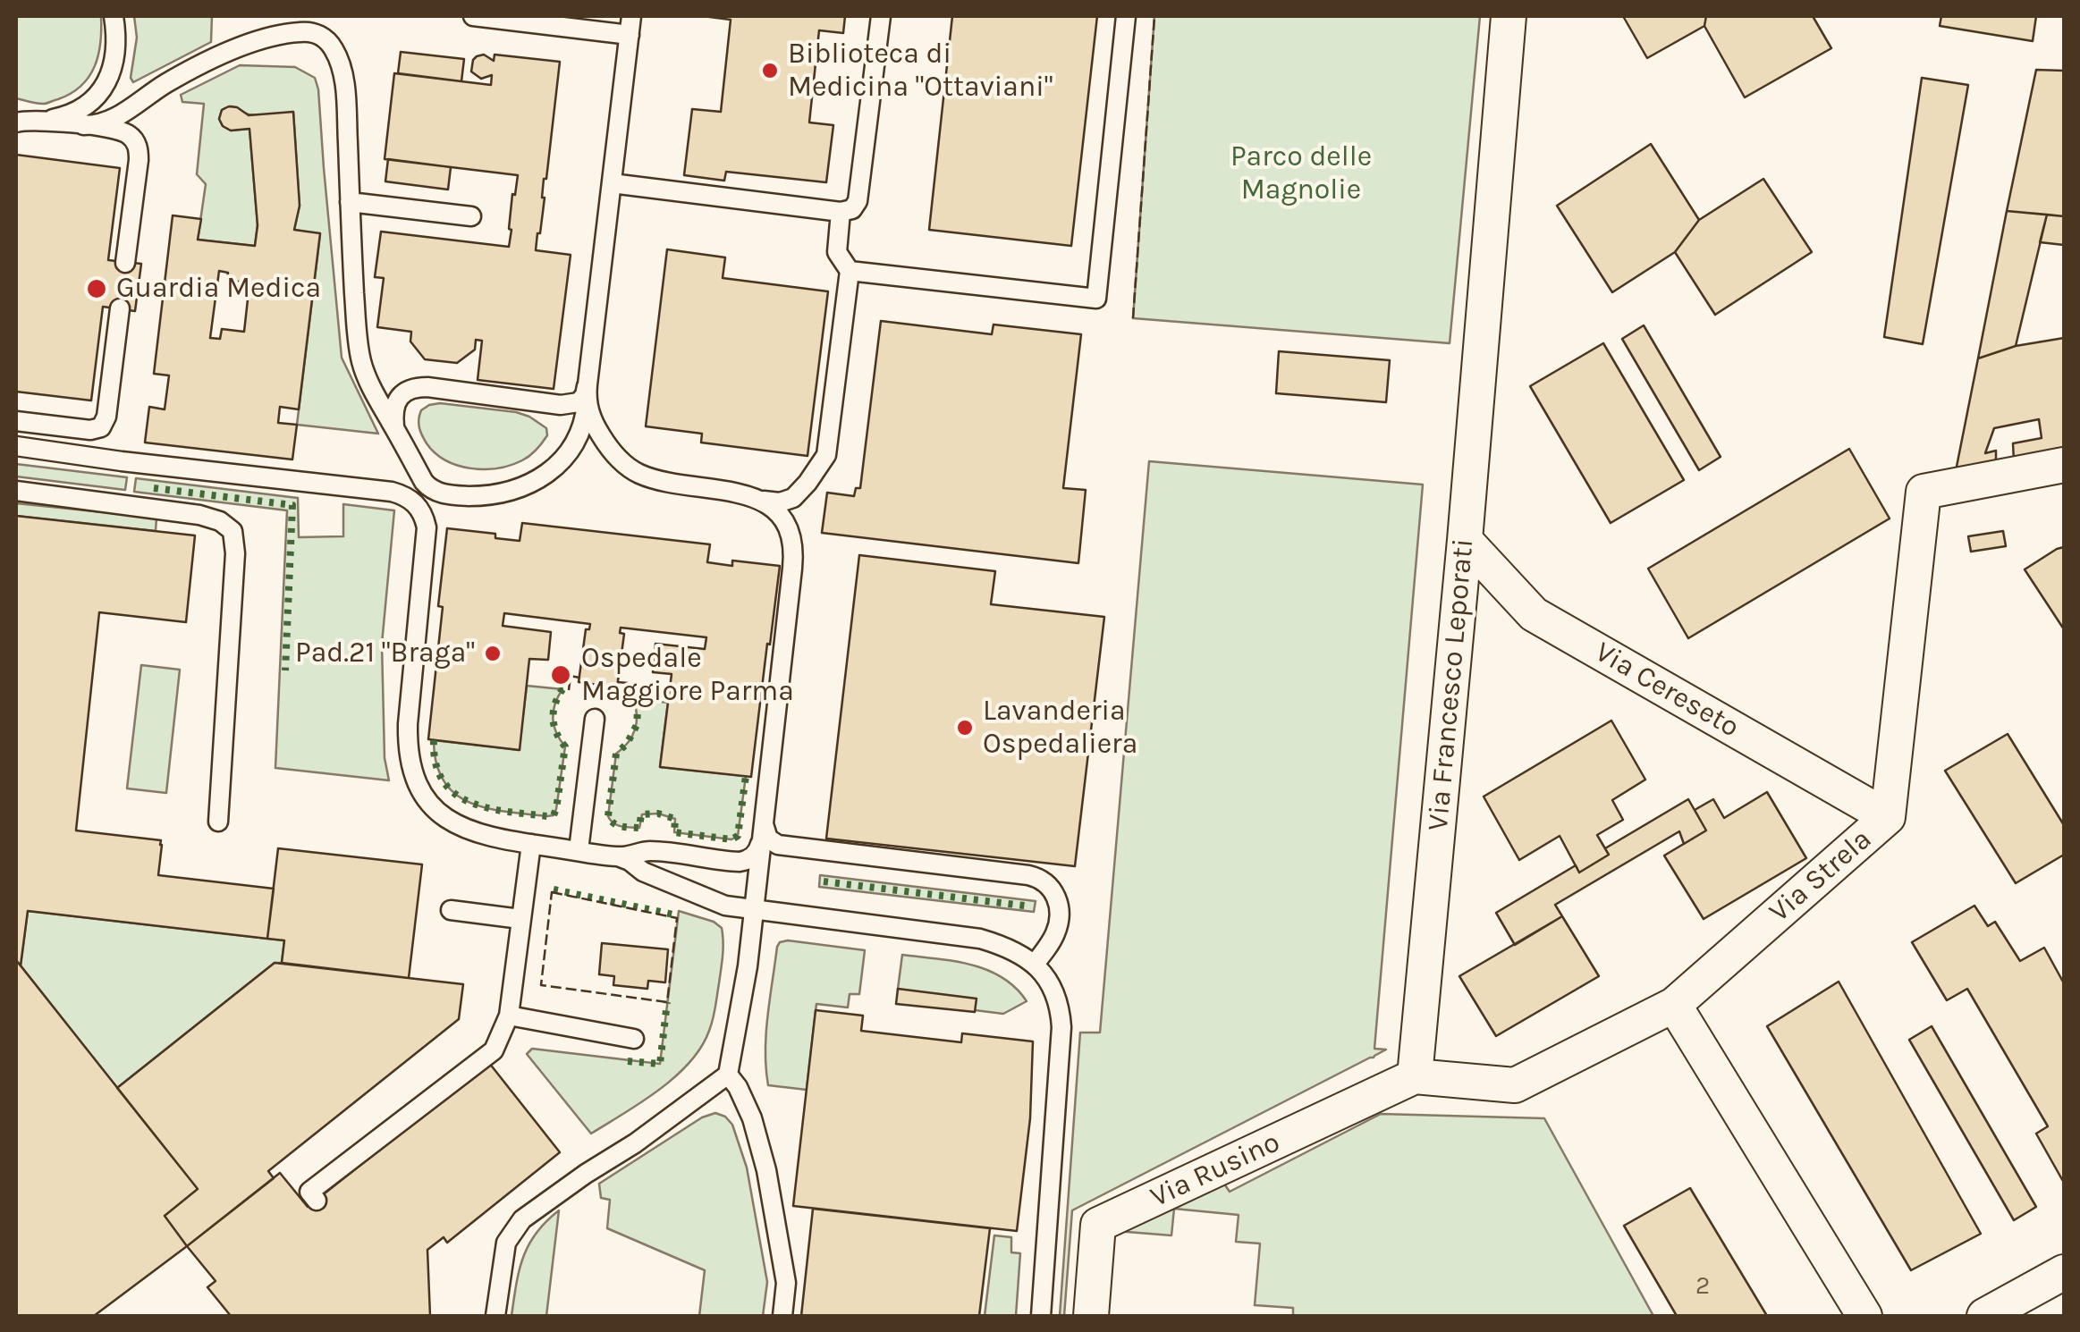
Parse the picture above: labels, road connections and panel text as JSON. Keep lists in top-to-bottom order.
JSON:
{
  "streets": {
    "street": [
      "Via Francesco Leporati",
      "Via Cereseto",
      "Via Strela",
      "Via Rusino"
    ]
  },
  "crossings": [
    ["Via Francesco Leporati", "Via Cereseto"],
    ["Via Francesco Leporati", "Via Rusino"],
    ["Via Cereseto", "Via Strela"]
  ],
  "parks": ["Parco delle Magnolie"],
  "places": [
    "Biblioteca di Medicina \"Ottaviani\"",
    "Guardia Medica",
    "Pad.21 \"Braga\"",
    "Ospedale Maggiore Parma",
    "Lavanderia Ospedaliera"
  ],
  "house_numbers": ["2"]
}
